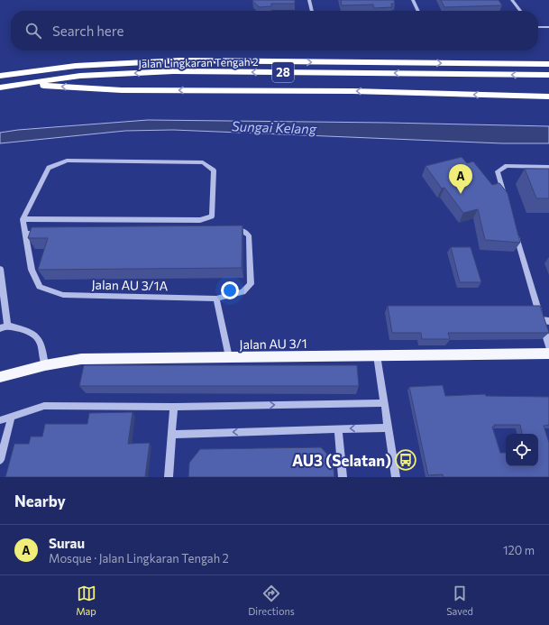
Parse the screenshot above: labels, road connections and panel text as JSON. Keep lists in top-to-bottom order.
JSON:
{
  "streets": {
    "highway": ["Jalan Lingkaran Tengah 2", "28"],
    "main road": ["Jalan AU 3/1"],
    "street": ["Jalan AU 3/1A"]
  },
  "water": ["Sungai Kelang"],
  "places": {
    "bus stop": ["AU3 (Selatan)"]
  },
  "page": {
    "search": "Search here",
    "pins": "A",
    "heading": "Nearby",
    "list": [
      {
        "mark": "A",
        "name": "Surau",
        "note": "Mosque · Jalan Lingkaran Tengah 2",
        "value": "120 m"
      }
    ],
    "nav": ["Map", "Directions", "Saved"]
  }
}
